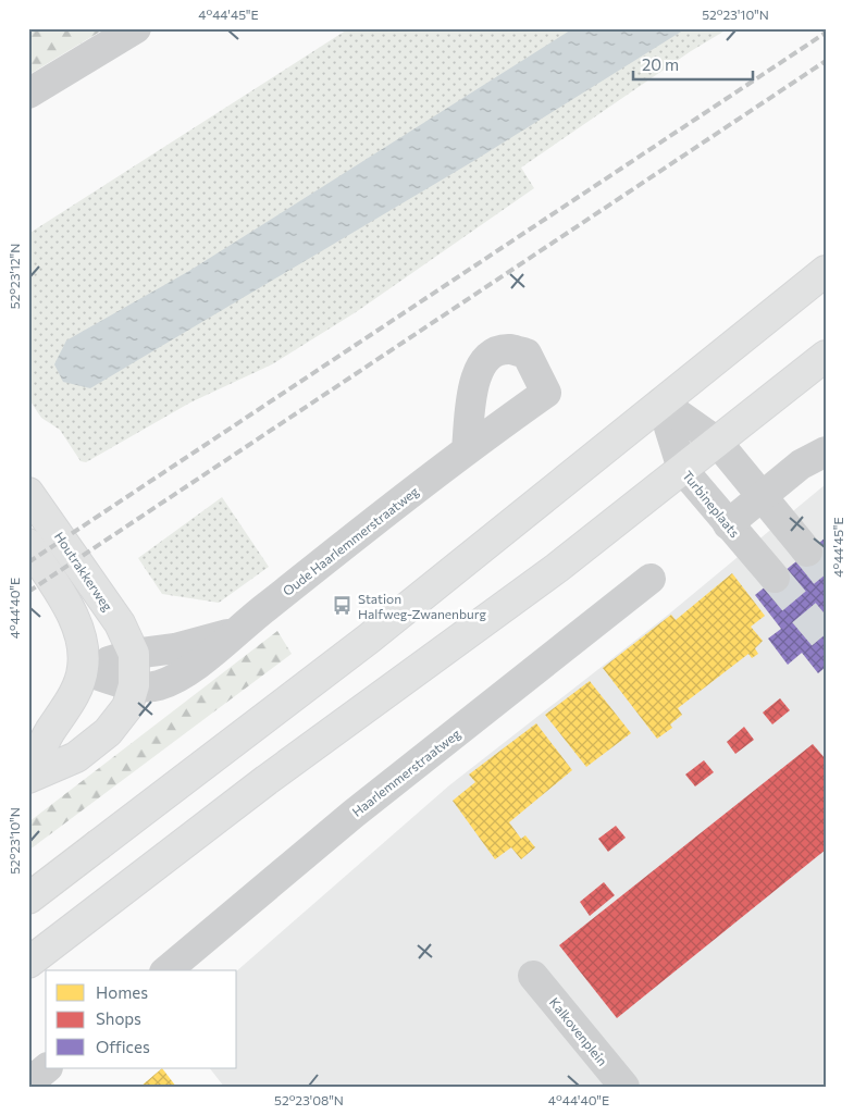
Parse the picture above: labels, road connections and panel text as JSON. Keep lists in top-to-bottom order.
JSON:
{
  "streets": {
    "main road": ["Houtrakkerweg"],
    "street": [
      "Turbineplaats",
      "Oude Haarlemmerstraatweg",
      "Haarlemmerstraatweg",
      "Kalkovenplein"
    ]
  },
  "crossings": [
    ["Oude Haarlemmerstraatweg", "Houtrakkerweg"]
  ],
  "places": {
    "bus stop": ["Station Halfweg-Zwanenburg"]
  },
  "legend": ["Homes", "Shops", "Offices"],
  "scale_bar": "20 m",
  "coordinates": [
    "4°44'45\"E",
    "52°23'10\"N",
    "52°23'12\"N",
    "4°44'40\"E",
    "52°23'08\"N"
  ]
}
